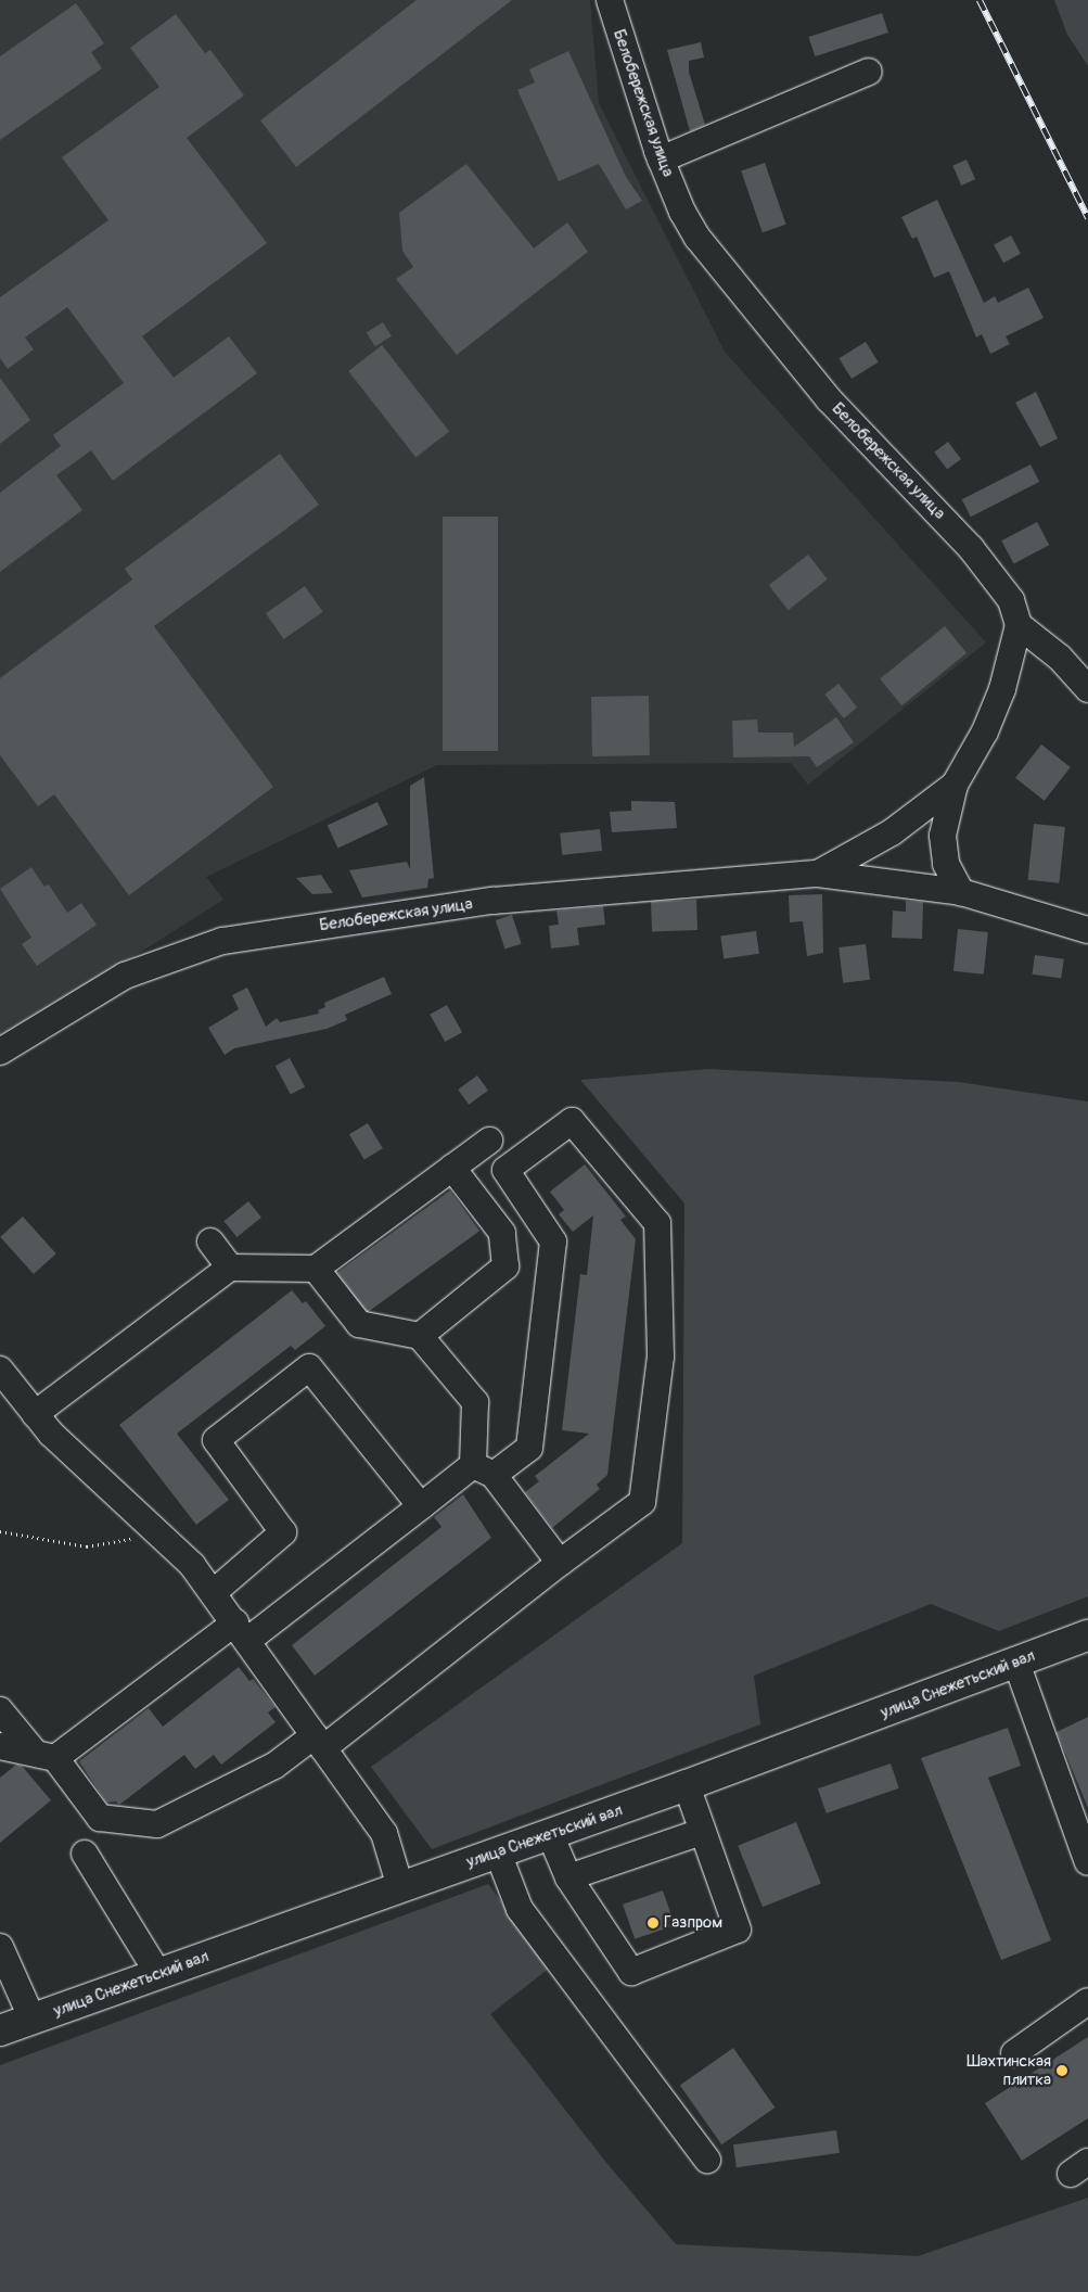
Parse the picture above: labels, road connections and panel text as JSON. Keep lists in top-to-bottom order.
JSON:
{
  "streets": {
    "main road": ["улица Снежетьский вал"],
    "street": ["Белобережская улица"]
  },
  "places": ["Газпром", "Шахтинская плитка"]
}
